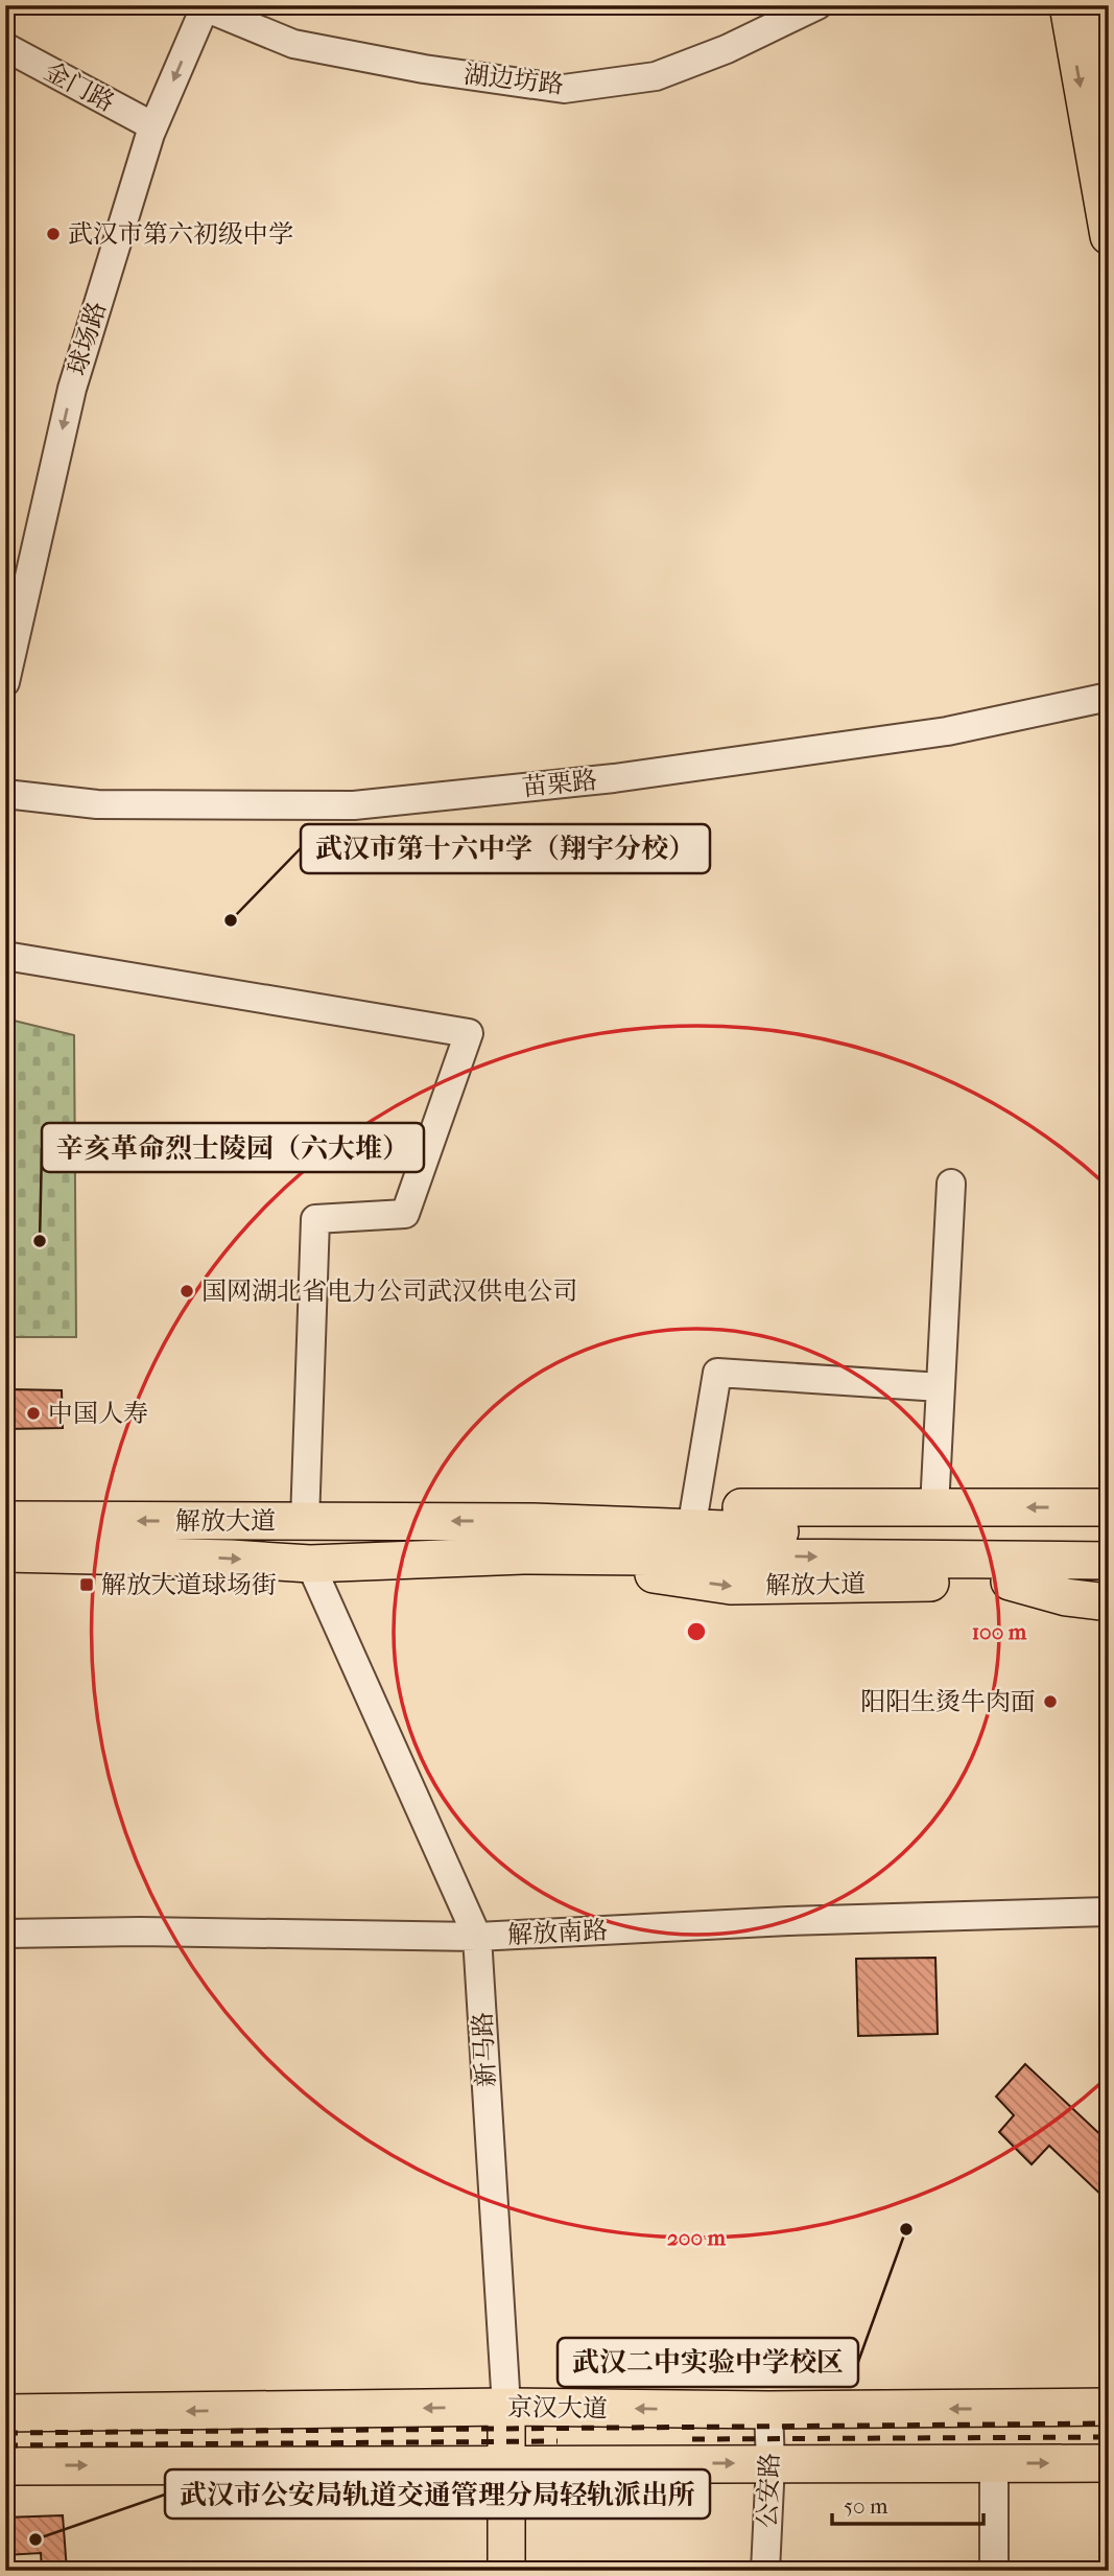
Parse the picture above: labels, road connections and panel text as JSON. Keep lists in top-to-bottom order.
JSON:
{
  "streets": {
    "main road": ["解放大道", "新马路", "京汉大道"],
    "street": [
      "湖边坊路",
      "金门路",
      "球场路",
      "苗栗路",
      "解放南路",
      "公安路"
    ]
  },
  "crossings": [
    ["湖边坊路", "球场路"],
    ["金门路", "球场路"],
    ["解放大道", "新马路"],
    ["解放南路", "新马路"],
    ["新马路", "京汉大道"],
    ["京汉大道", "公安路"]
  ],
  "one_way": ["球场路"],
  "places": {
    "other": [
      "武汉市第六初级中学",
      "武汉市第十六中学（翔宇分校）",
      "辛亥革命烈士陵园（六大堆）",
      "国网湖北省电力公司武汉供电公司",
      "中国人寿",
      "阳阳生烫牛肉面",
      "武汉二中实验中学校区",
      "武汉市公安局轨道交通管理分局轻轨派出所"
    ],
    "transit": ["解放大道球场街"]
  },
  "scale_bar": "50 m",
  "rings": ["100 m", "200 m"]
}
